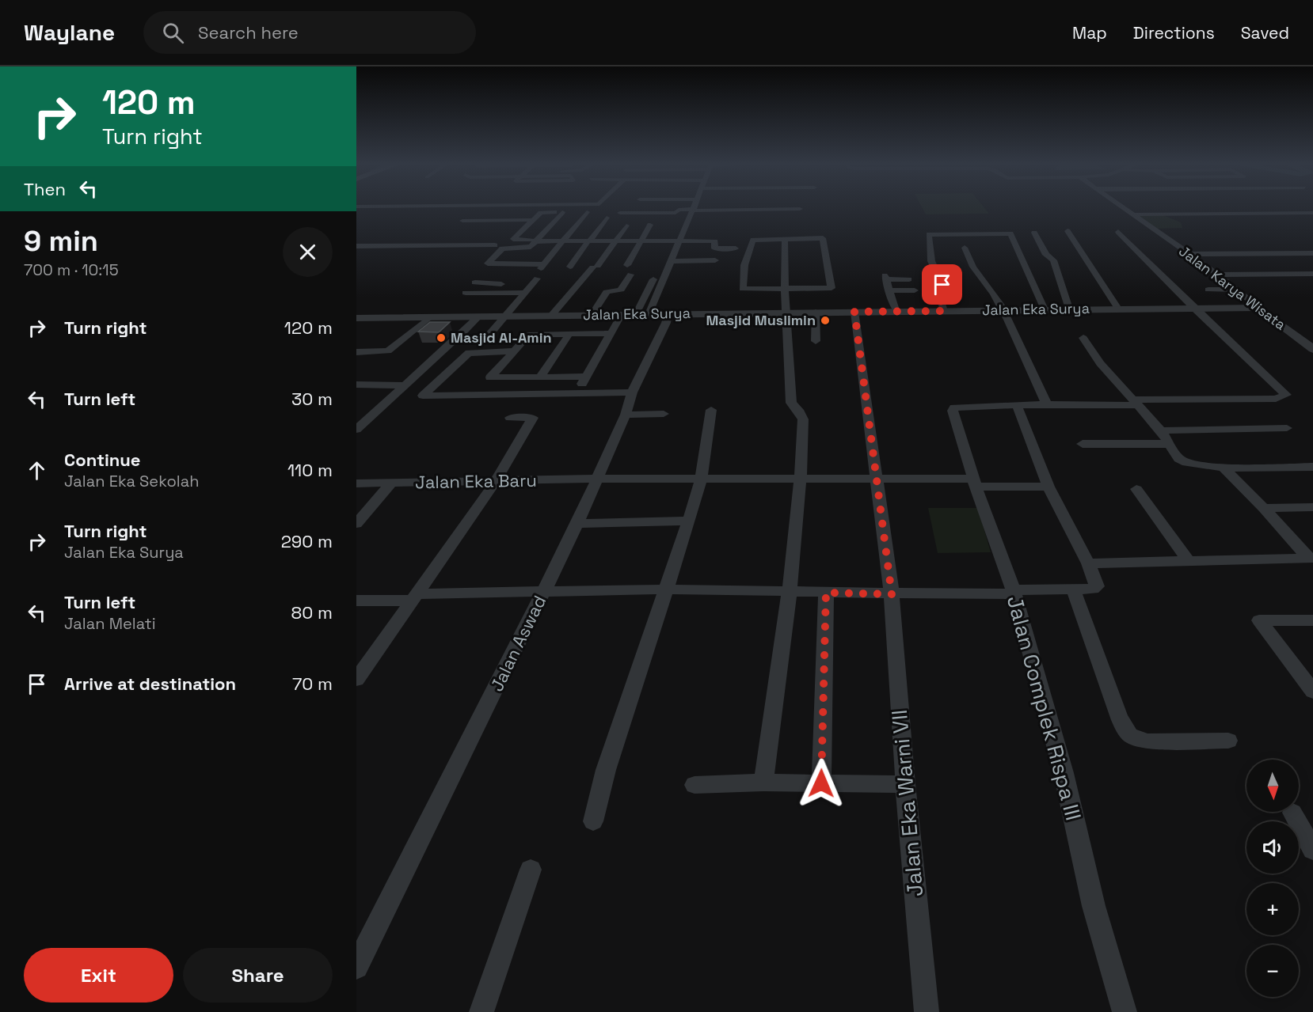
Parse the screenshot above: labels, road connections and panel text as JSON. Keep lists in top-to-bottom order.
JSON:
{
  "streets": {
    "street": [
      "Jalan Karya Wisata",
      "Jalan Eka Surya",
      "Jalan Eka Baru",
      "Jalan Aswad",
      "Jalan Complek Rispa III",
      "Jalan Eka Warni VII"
    ]
  },
  "crossings": [
    ["Jalan Karya Wisata", "Jalan Eka Surya"],
    ["Jalan Eka Surya", "Jalan Aswad"],
    ["Jalan Eka Surya", "Jalan Eka Warni VII"],
    ["Jalan Eka Baru", "Jalan Aswad"],
    ["Jalan Eka Baru", "Jalan Complek Rispa III"],
    ["Jalan Eka Baru", "Jalan Eka Warni VII"]
  ],
  "places": ["Masjid Muslimin", "Masjid Al-Amin"],
  "north": "bottom",
  "page": {
    "header": "Waylane",
    "search": "Search here",
    "nav": ["Map", "Directions", "Saved"],
    "turn": ["120 m", "Turn right"],
    "then": "Then",
    "heading": ["9 min", "700 m · 10:15"],
    "list": [
      {
        "name": "Turn right",
        "value": "120 m"
      },
      {
        "name": "Turn left",
        "value": "30 m"
      },
      {
        "name": "Continue",
        "note": "Jalan Eka Sekolah",
        "value": "110 m"
      },
      {
        "name": "Turn right",
        "note": "Jalan Eka Surya",
        "value": "290 m"
      },
      {
        "name": "Turn left",
        "note": "Jalan Melati",
        "value": "80 m"
      },
      {
        "name": "Arrive at destination",
        "value": "70 m"
      }
    ],
    "map_buttons": ["+", "−"],
    "buttons": ["Exit", "Share"]
  }
}
